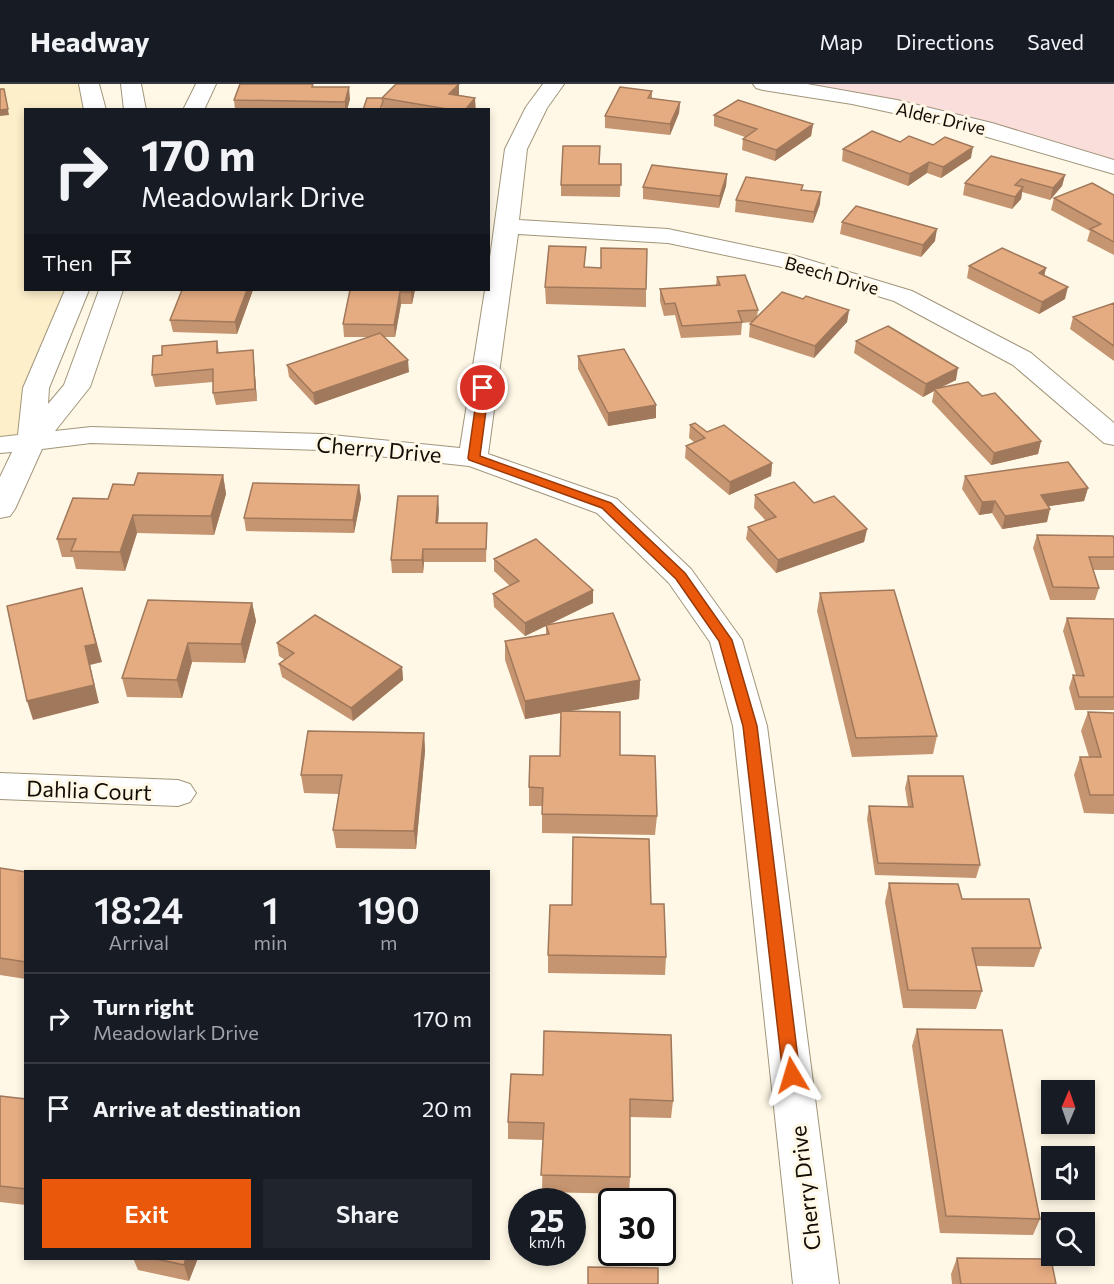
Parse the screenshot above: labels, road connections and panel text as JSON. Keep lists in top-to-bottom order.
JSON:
{
  "streets": {
    "street": [
      "Alder Drive",
      "Beech Drive",
      "Cherry Drive",
      "Dahlia Court"
    ]
  },
  "north": "top",
  "page": {
    "header": "Headway",
    "nav": ["Map", "Directions", "Saved"],
    "turn": ["170 m", "Meadowlark Drive"],
    "then": "Then",
    "eta": [
      "18:24",
      "Arrival",
      "1",
      "min",
      "190",
      "m"
    ],
    "list": [
      {
        "name": "Turn right",
        "note": "Meadowlark Drive",
        "value": "170 m"
      },
      {
        "name": "Arrive at destination",
        "value": "20 m"
      }
    ],
    "buttons": ["Exit", "Share"],
    "speed": "25 km/h",
    "limit": "30"
  }
}
